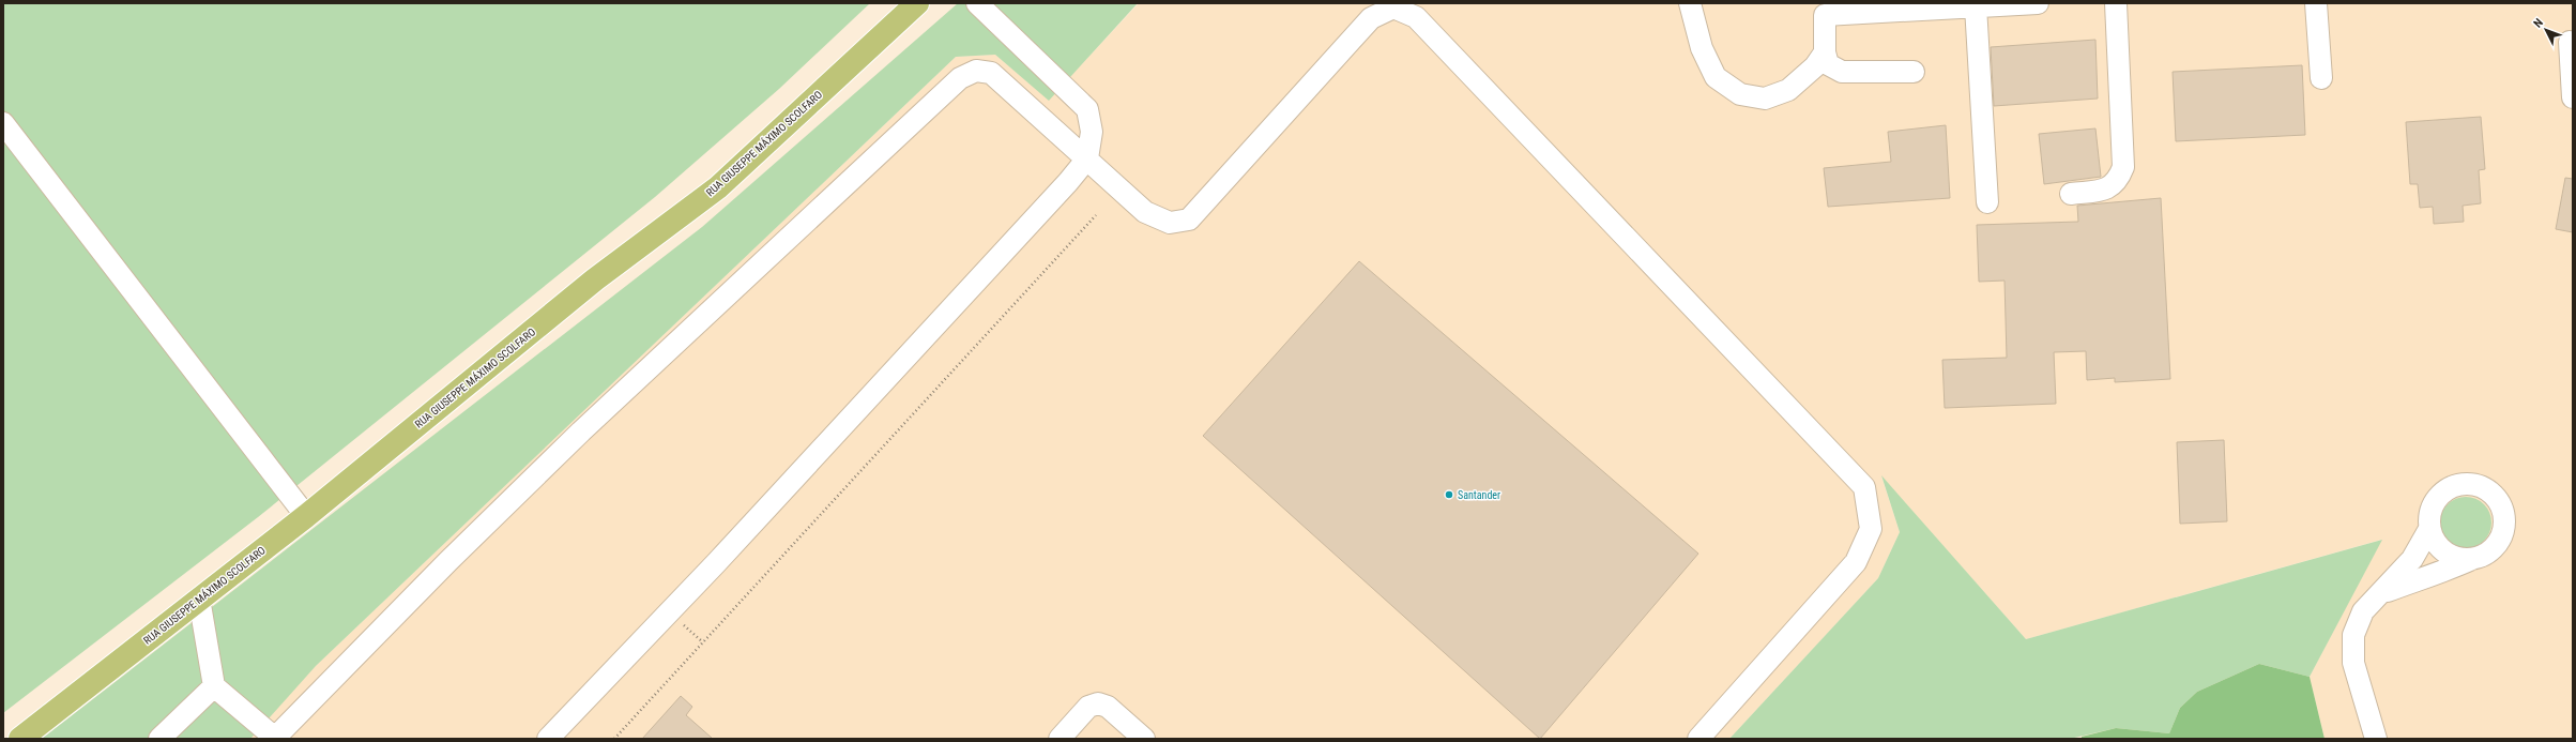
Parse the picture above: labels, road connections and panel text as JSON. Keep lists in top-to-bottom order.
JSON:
{
  "streets": {
    "main road": ["RUA GIUSEPPE MÁXIMO SCOLFARO"]
  },
  "places": ["Santander"],
  "north": "top left"
}
